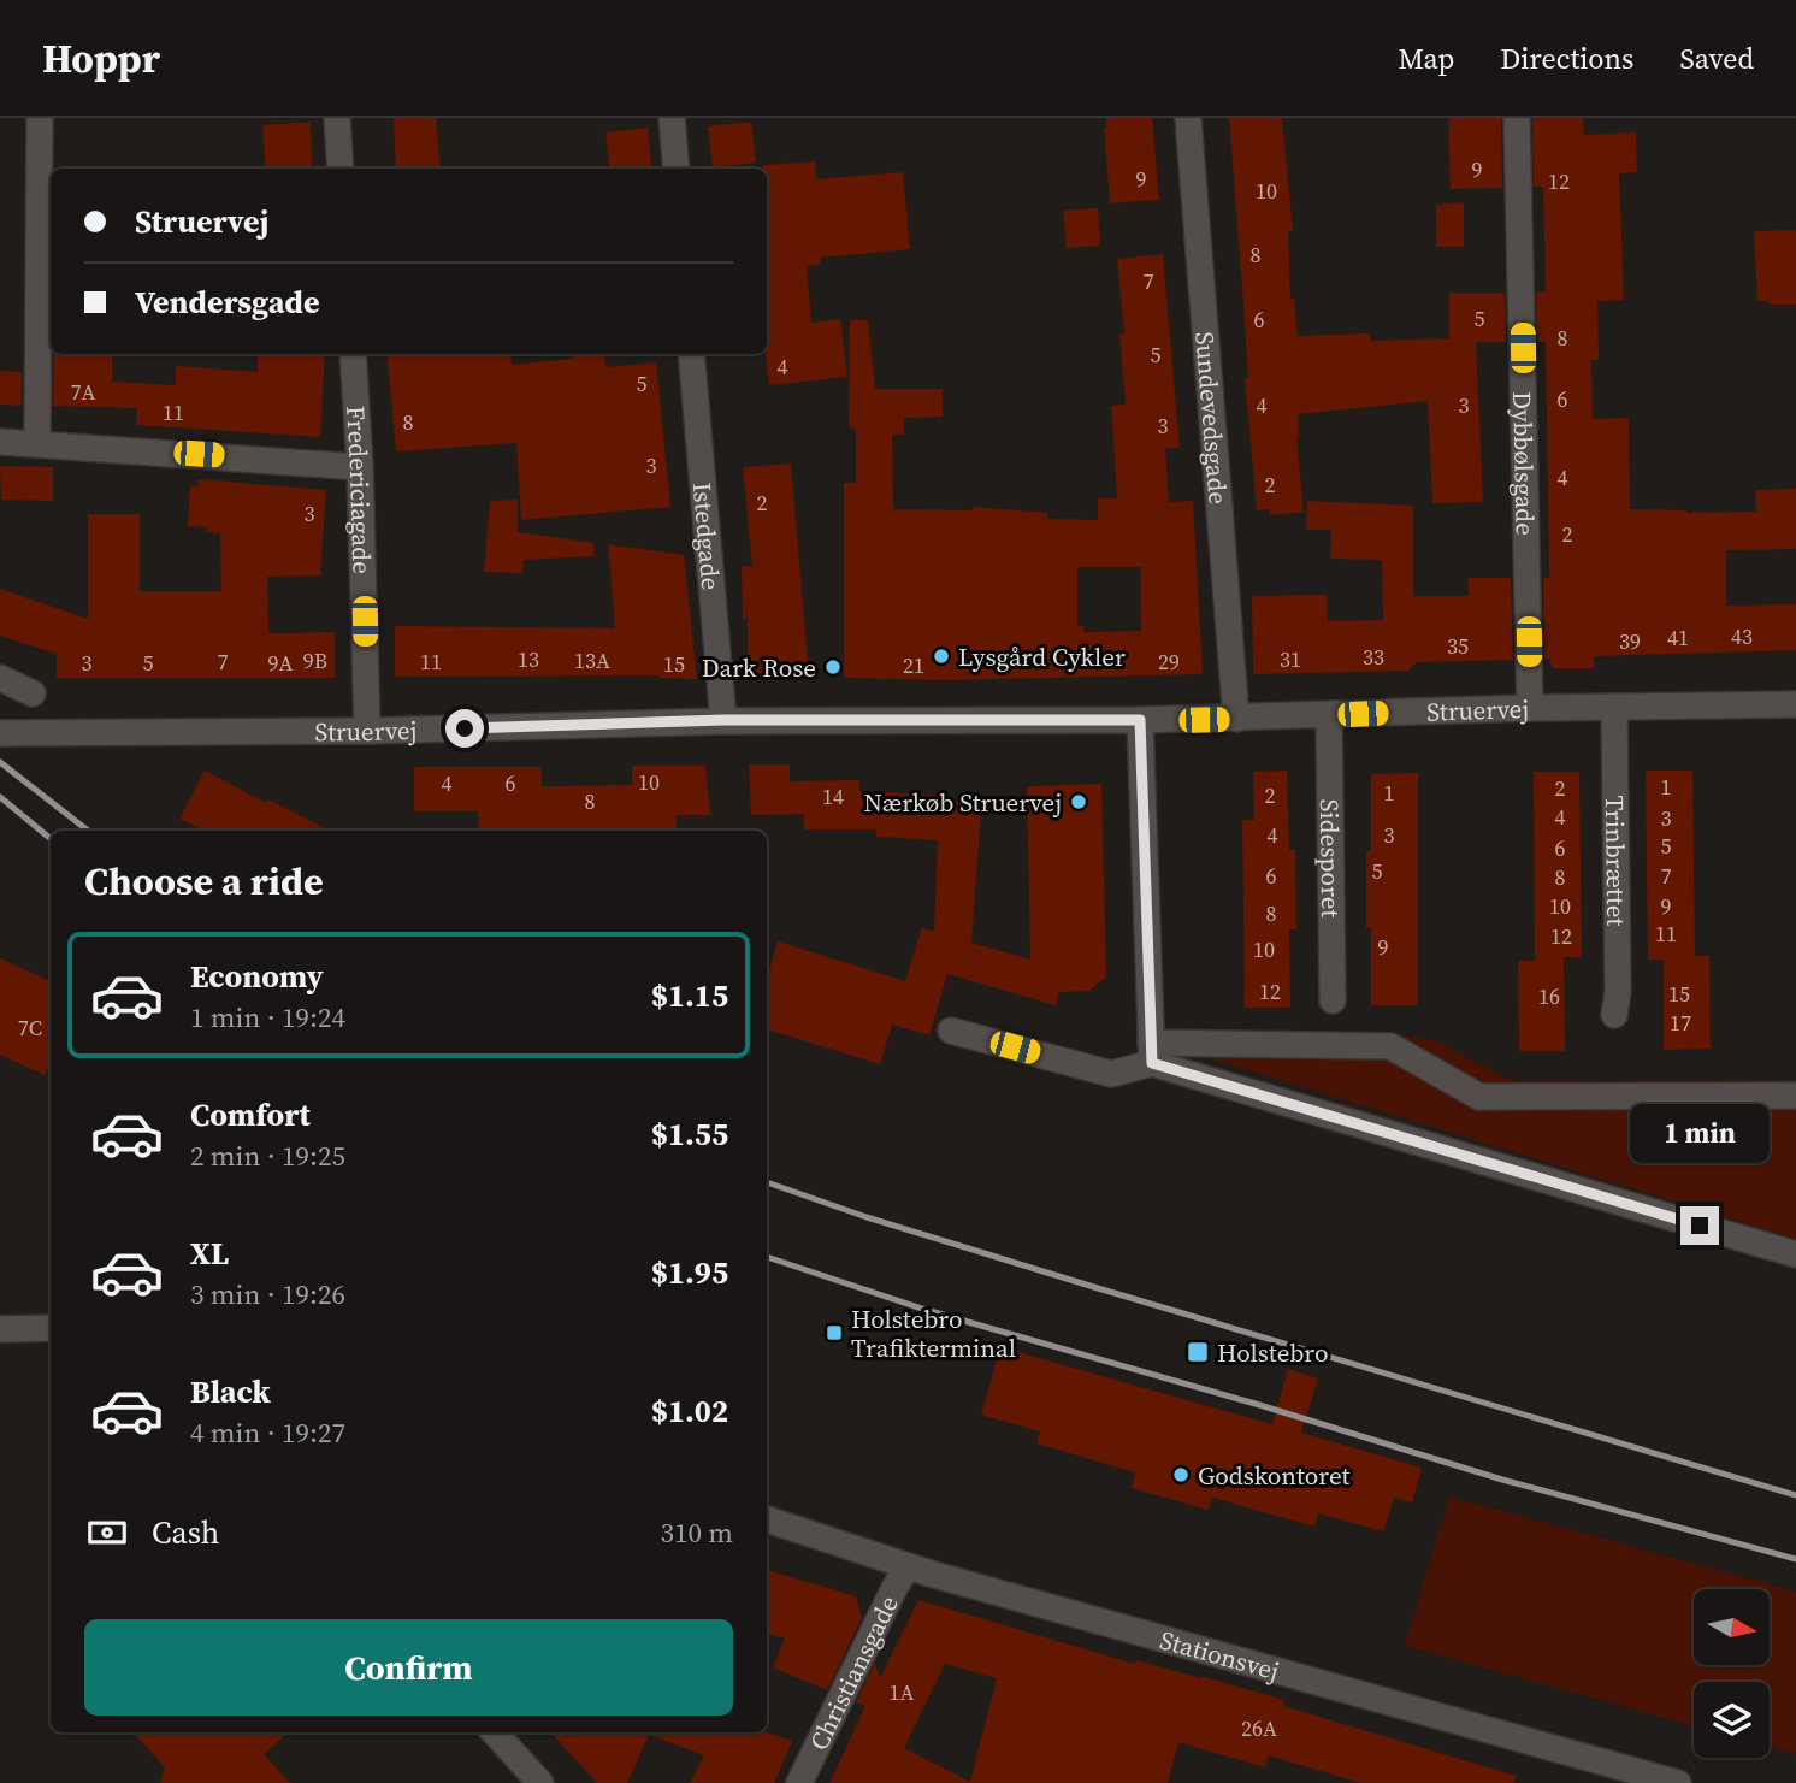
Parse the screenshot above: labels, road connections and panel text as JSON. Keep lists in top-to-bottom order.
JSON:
{
  "streets": {
    "street": [
      "Sundevedsgade",
      "Dybbølsgade",
      "Fredericiagade",
      "Istedgade",
      "Struervej",
      "Sidesporet",
      "Trinbrættet",
      "Stationsvej",
      "Christiansgade"
    ]
  },
  "crossings": [
    ["Sundevedsgade", "Struervej"],
    ["Dybbølsgade", "Struervej"],
    ["Fredericiagade", "Struervej"],
    ["Istedgade", "Struervej"],
    ["Struervej", "Sidesporet"],
    ["Struervej", "Trinbrættet"],
    ["Stationsvej", "Christiansgade"]
  ],
  "places": {
    "other": [
      "Lysgård Cykler",
      "Dark Rose",
      "Nærkøb Struervej",
      "Godskontoret"
    ],
    "transit": ["Holstebro Trafikterminal", "Holstebro"]
  },
  "house_numbers": [
    "9",
    "9",
    "12",
    "10",
    "8",
    "7",
    "5",
    "6",
    "8",
    "5",
    "4",
    "5",
    "7A",
    "6",
    "4",
    "3",
    "11",
    "8",
    "3",
    "3",
    "4",
    "2",
    "2",
    "3",
    "2",
    "43",
    "41",
    "39",
    "35",
    "33",
    "13",
    "31",
    "9B",
    "13A",
    "7",
    "11",
    "29",
    "3",
    "5",
    "9A",
    "15",
    "21",
    "10",
    "4",
    "6",
    "1",
    "2",
    "1",
    "2",
    "14",
    "8",
    "4",
    "3",
    "4",
    "3",
    "5",
    "6",
    "5",
    "6",
    "7",
    "8",
    "10",
    "9",
    "8",
    "11",
    "12",
    "9",
    "10",
    "12",
    "15",
    "16",
    "17",
    "7C",
    "1A",
    "26A"
  ],
  "north": "right",
  "page": {
    "header": "Hoppr",
    "nav": ["Map", "Directions", "Saved"],
    "banner": ["Struervej", "Vendersgade"],
    "heading": "Choose a ride",
    "list": [
      {
        "name": "Economy",
        "note": "1 min · 19:24",
        "value": "$1.15"
      },
      {
        "name": "Comfort",
        "note": "2 min · 19:25",
        "value": "$1.55"
      },
      {
        "name": "XL",
        "note": "3 min · 19:26",
        "value": "$1.95"
      },
      {
        "name": "Black",
        "note": "4 min · 19:27",
        "value": "$1.02"
      }
    ],
    "bubble": "1 min",
    "pay": ["Cash", "310 m"],
    "buttons": "Confirm"
  }
}
